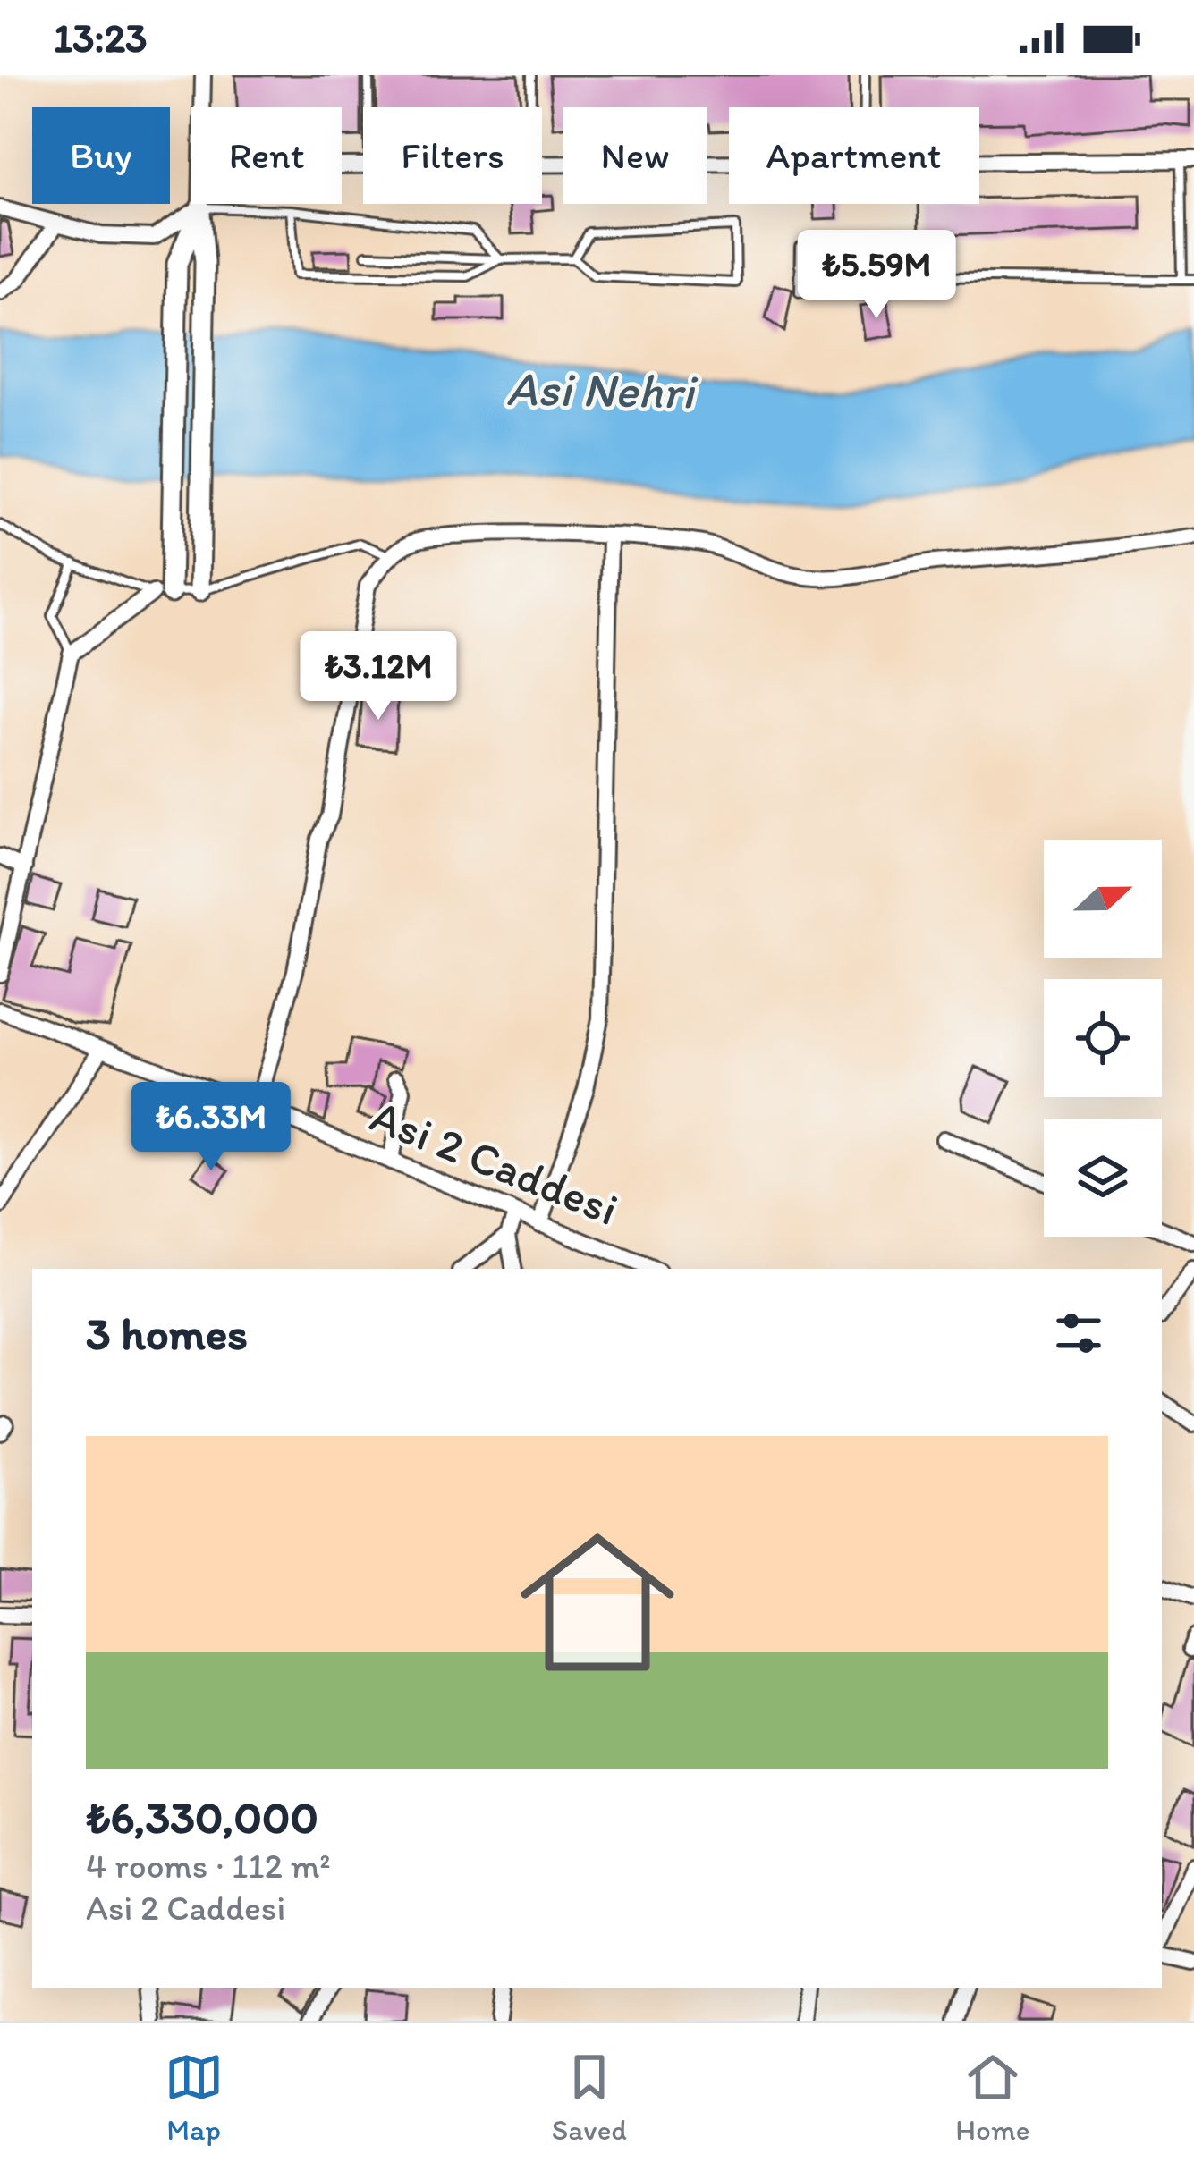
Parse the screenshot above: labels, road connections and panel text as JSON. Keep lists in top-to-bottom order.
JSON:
{
  "streets": {
    "street": ["Asi 2 Caddesi"]
  },
  "water": ["Asi Nehri"],
  "north": "right",
  "page": {
    "status": "13:23",
    "chip": [
      "Buy",
      "Rent",
      "Filters",
      "New",
      "Apartment"
    ],
    "price": ["₺5.59M", "₺3.12M", "₺6.33M"],
    "heading": "3 homes",
    "list": [
      {
        "name": "₺6,330,000",
        "note": "4 rooms · 112 m² · Asi 2 Caddesi"
      }
    ],
    "tabs": ["Map", "Saved", "Home"]
  }
}
